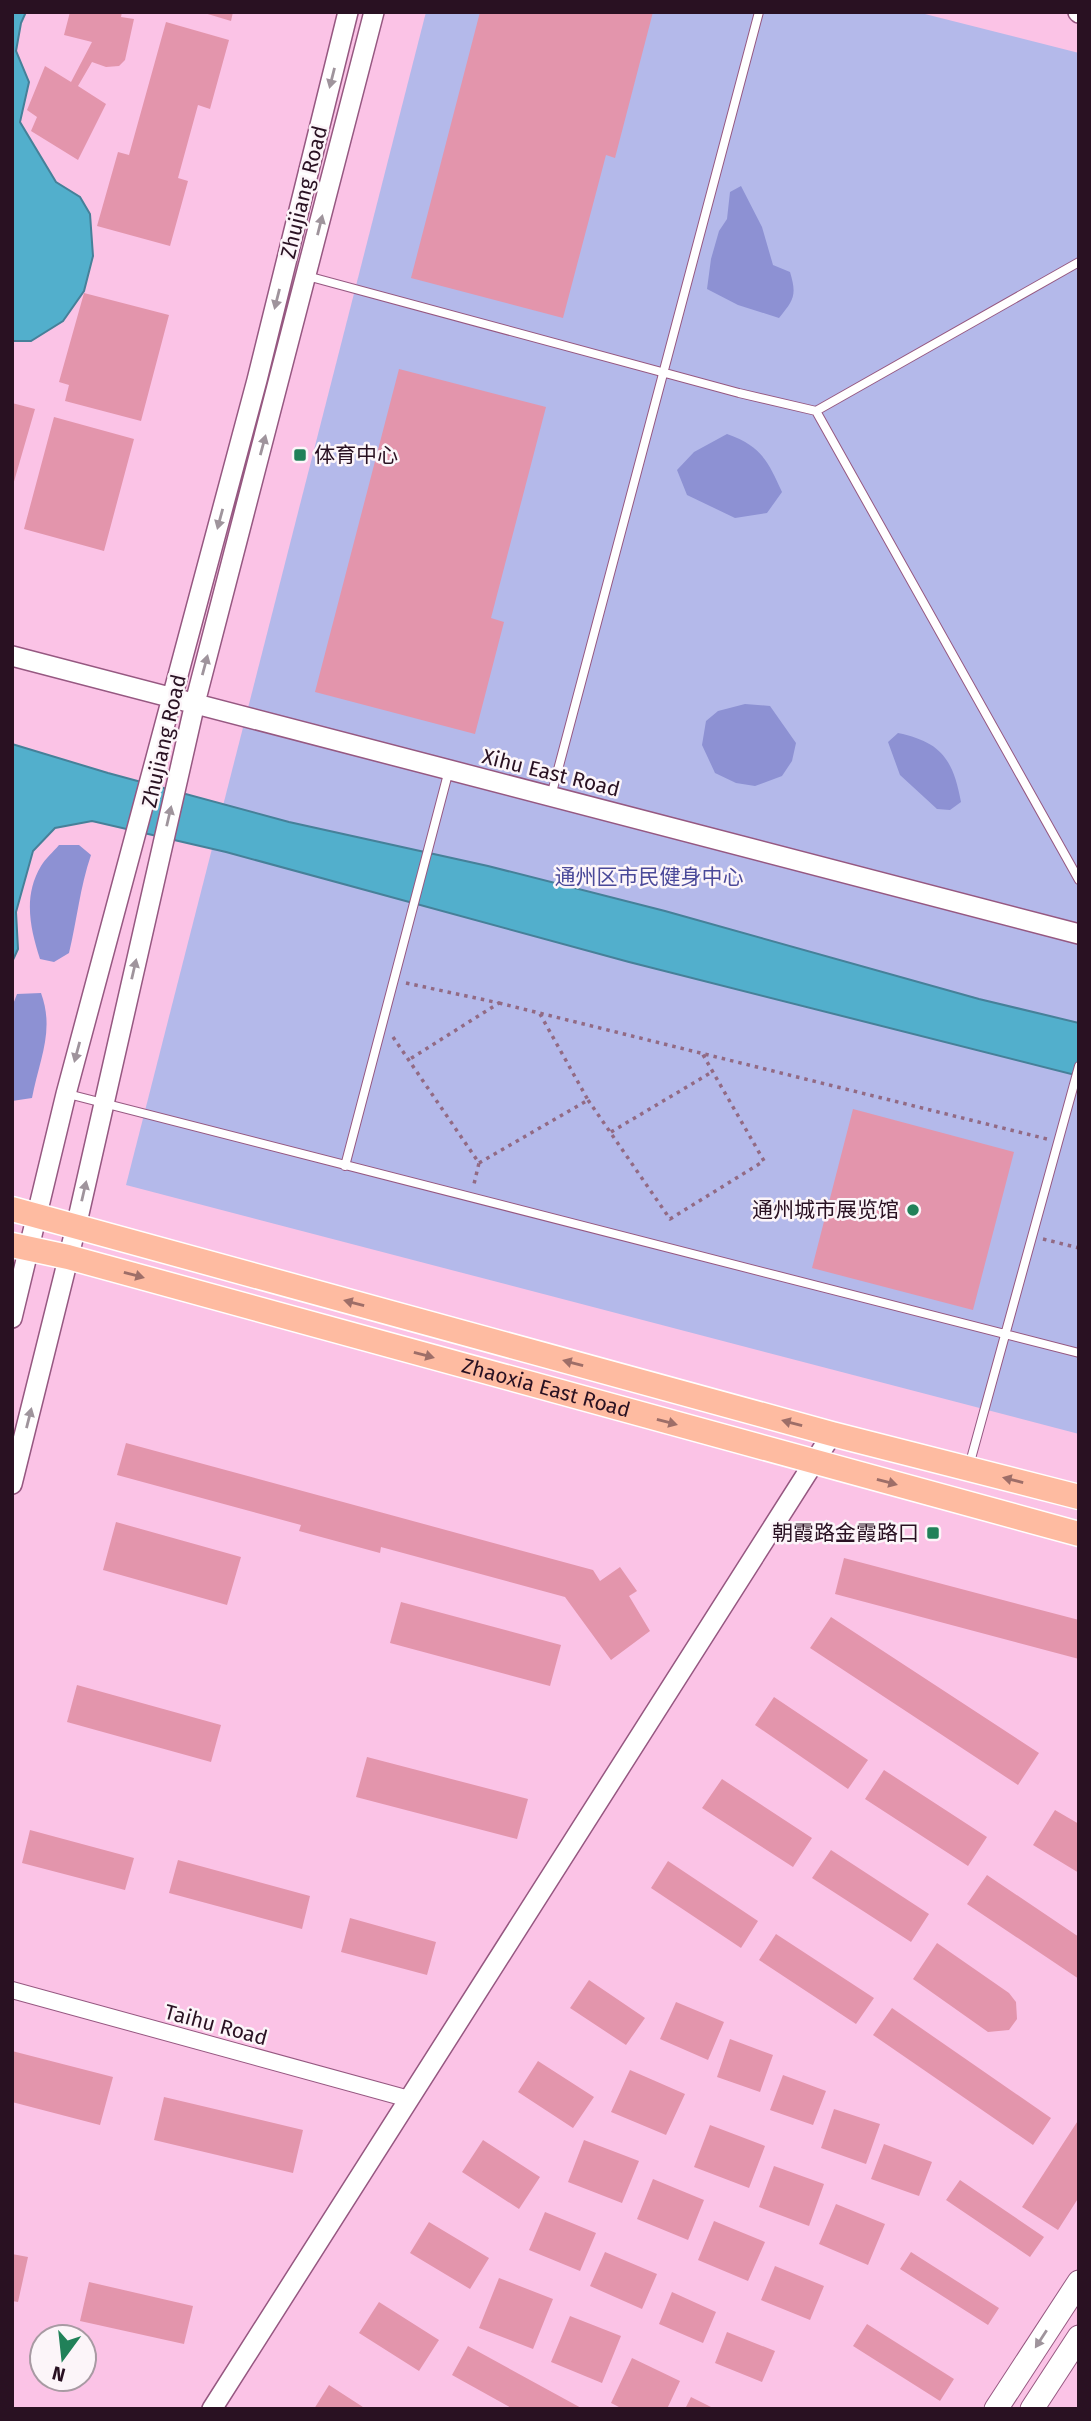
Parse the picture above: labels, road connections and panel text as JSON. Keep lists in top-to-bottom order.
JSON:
{
  "streets": {
    "main road": ["Zhaoxia East Road"],
    "street": ["Zhujiang Road", "Xihu East Road", "Taihu Road"]
  },
  "crossings": [
    ["Zhujiang Road", "Xihu East Road"],
    ["Zhujiang Road", "Zhaoxia East Road"]
  ],
  "parks": ["通州区市民健身中心"],
  "places": {
    "transit": ["体育中心", "朝霞路金霞路口"],
    "other": ["通州城市展览馆"]
  },
  "north": "bottom"
}
